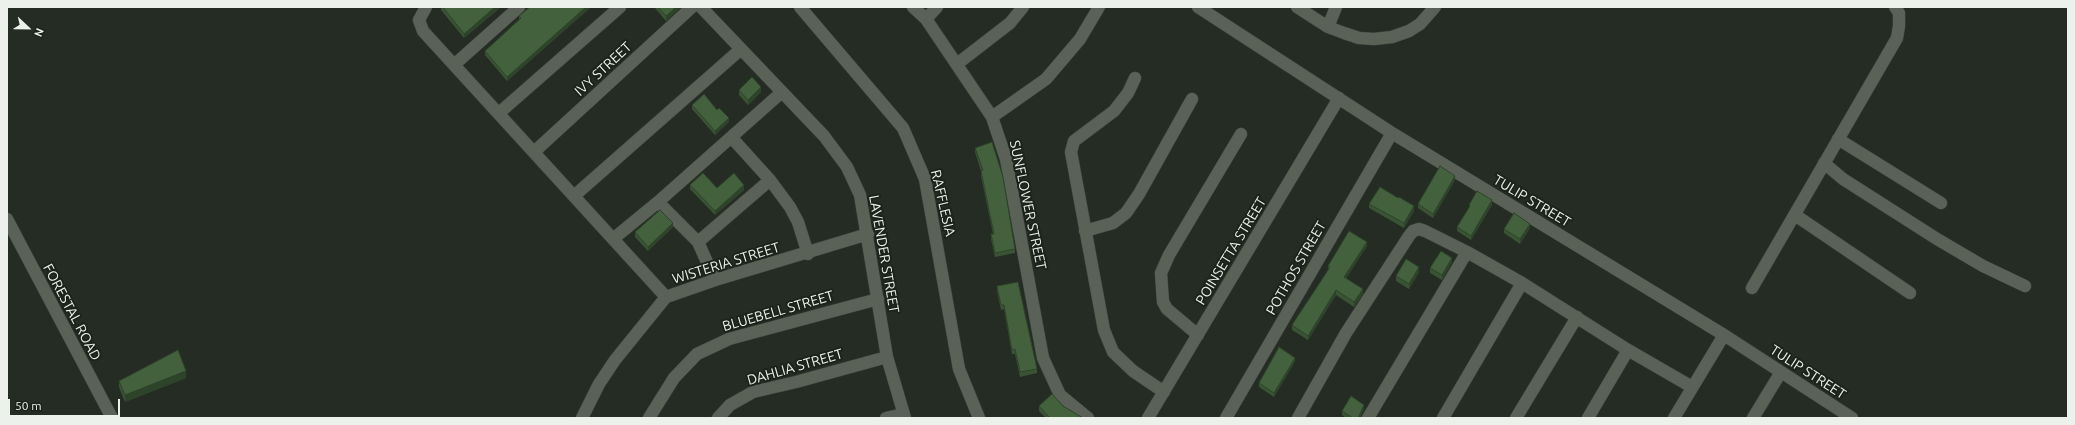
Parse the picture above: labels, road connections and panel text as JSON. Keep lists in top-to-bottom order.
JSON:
{
  "streets": {
    "street": [
      "IVY STREET",
      "TULIP STREET",
      "RAFFLESIA",
      "SUNFLOWER STREET",
      "POINSETTA STREET",
      "LAVENDER STREET",
      "WISTERIA STREET",
      "POTHOS STREET",
      "BLUEBELL STREET",
      "FORESTAL ROAD",
      "DAHLIA STREET"
    ]
  },
  "crossings": [
    ["TULIP STREET", "POINSETTA STREET"],
    ["TULIP STREET", "POTHOS STREET"],
    ["LAVENDER STREET", "WISTERIA STREET"],
    ["LAVENDER STREET", "BLUEBELL STREET"],
    ["LAVENDER STREET", "DAHLIA STREET"]
  ],
  "scale_bar": "50 m",
  "north": "right"
}
